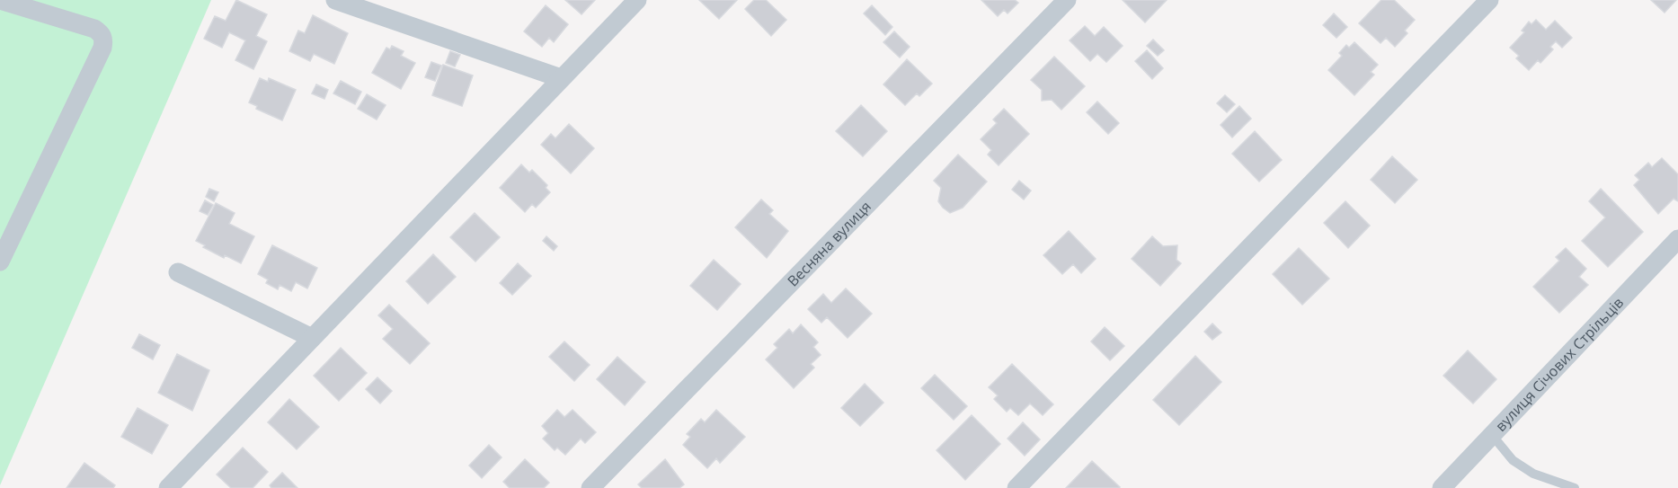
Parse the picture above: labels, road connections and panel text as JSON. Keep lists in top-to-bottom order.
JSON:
{
  "streets": {
    "street": ["Весняна вулиця", "вулиця Січових Стрільців"]
  }
}
